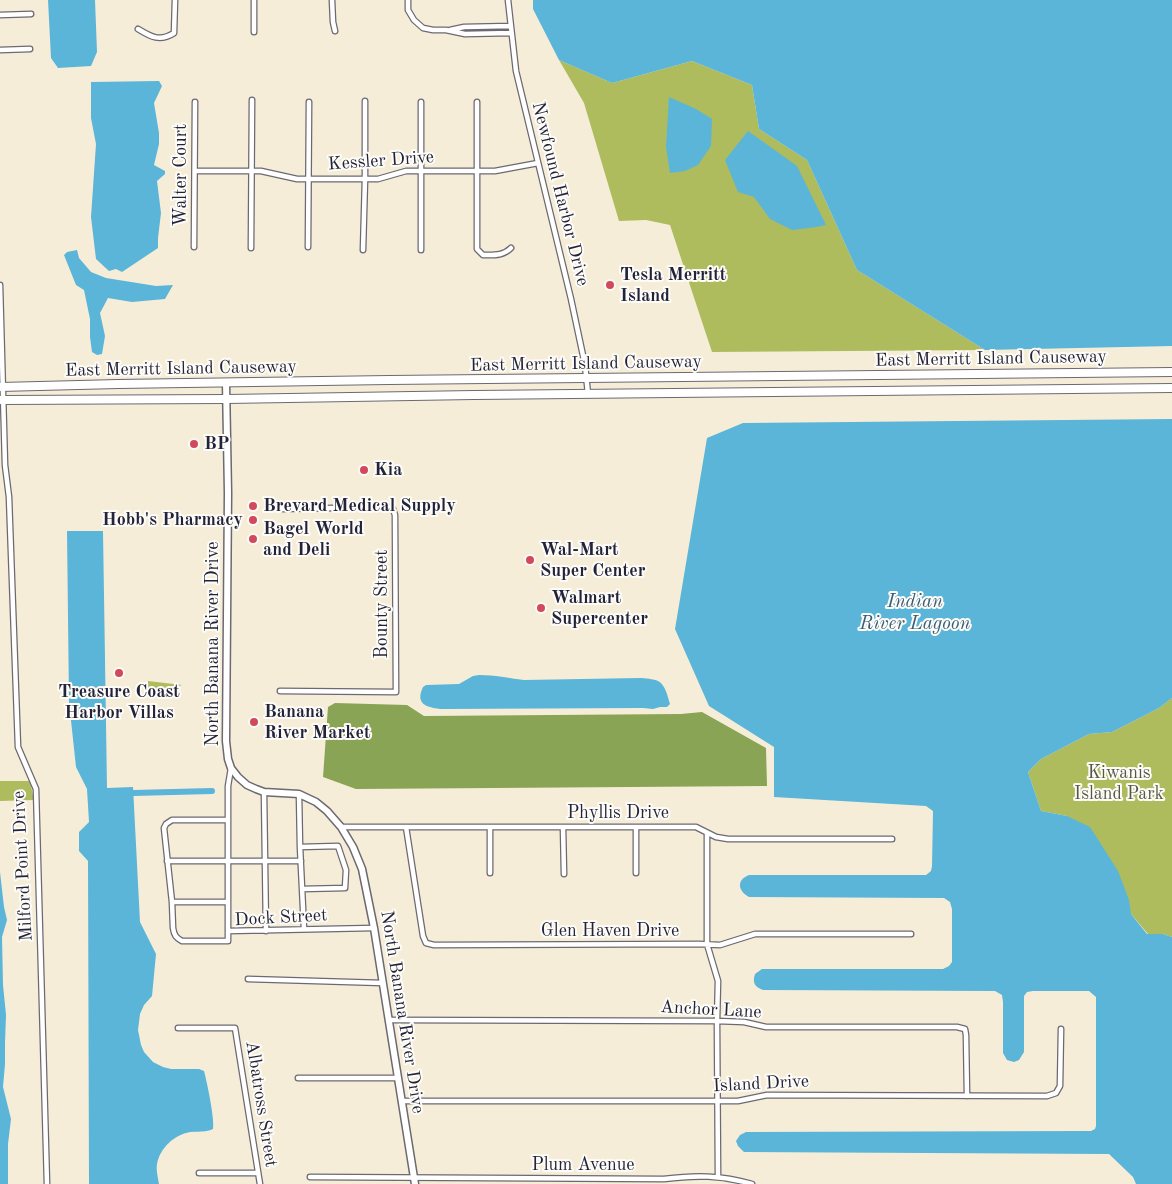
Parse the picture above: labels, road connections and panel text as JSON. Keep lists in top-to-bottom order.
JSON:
{
  "streets": {
    "main road": ["East Merritt Island Causeway"],
    "street": [
      "Kessler Drive",
      "Walter Court",
      "Newfound Harbor Drive",
      "Bounty Street",
      "North Banana River Drive",
      "Phyllis Drive",
      "Milford Point Drive",
      "Dock Street",
      "Glen Haven Drive",
      "Anchor Lane",
      "Island Drive",
      "Albatross Street",
      "Plum Avenue"
    ]
  },
  "crossings": [
    ["Kessler Drive", "Walter Court"],
    ["Kessler Drive", "Newfound Harbor Drive"],
    ["Newfound Harbor Drive", "East Merritt Island Causeway"],
    ["East Merritt Island Causeway", "North Banana River Drive"],
    ["East Merritt Island Causeway", "Milford Point Drive"],
    ["North Banana River Drive", "Phyllis Drive"],
    ["North Banana River Drive", "Dock Street"],
    ["North Banana River Drive", "Anchor Lane"],
    ["North Banana River Drive", "Island Drive"],
    ["North Banana River Drive", "Plum Avenue"],
    ["Phyllis Drive", "Glen Haven Drive"],
    ["Anchor Lane", "Island Drive"]
  ],
  "water": ["Indian River Lagoon"],
  "parks": ["Kiwanis Island Park"],
  "places": [
    "Tesla Merritt Island",
    "BP",
    "Kia",
    "Brevard Medical Supply",
    "Hobb's Pharmacy",
    "Bagel World and Deli",
    "Wal-Mart Super Center",
    "Walmart Supercenter",
    "Treasure Coast Harbor Villas",
    "Banana River Market"
  ]
}
